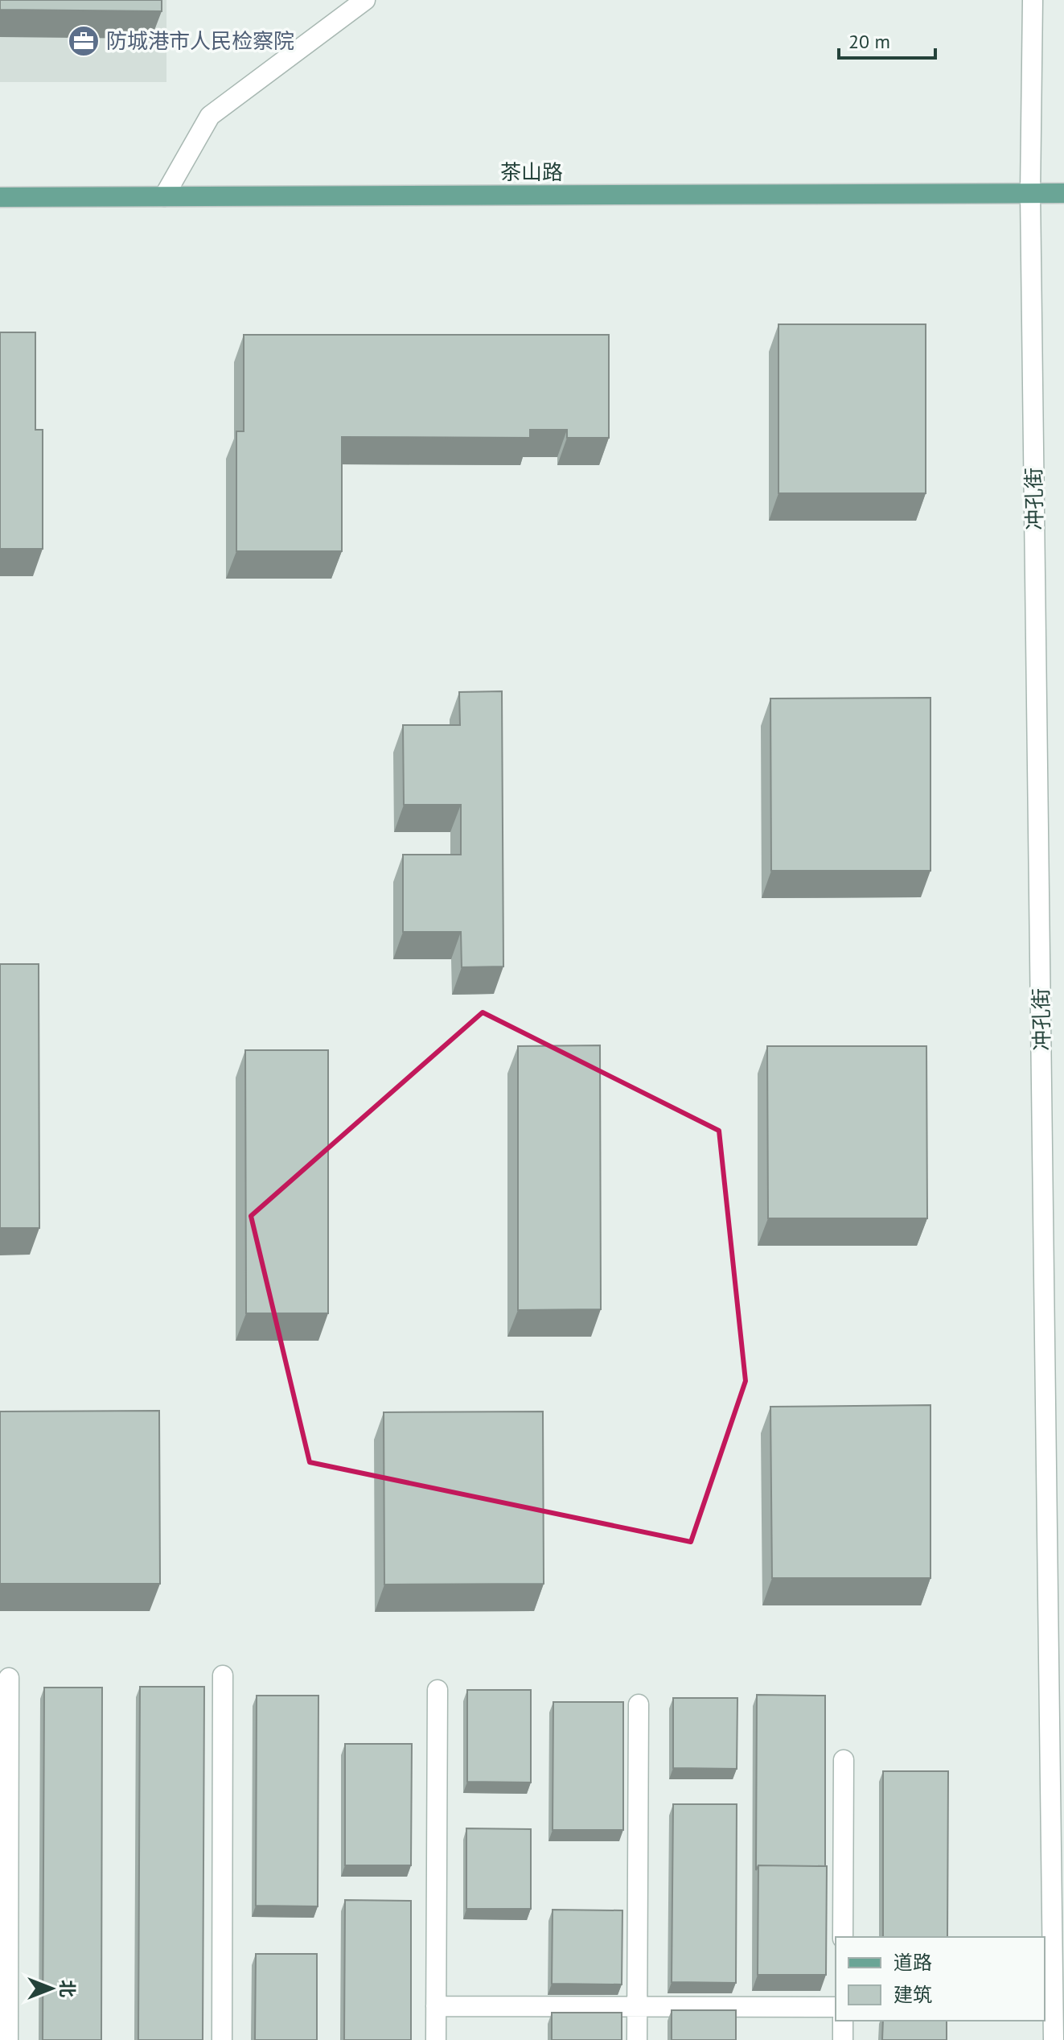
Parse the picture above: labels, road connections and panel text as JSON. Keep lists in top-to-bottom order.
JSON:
{
  "streets": {
    "main road": ["茶山路"],
    "street": ["冲孔街"]
  },
  "crossings": [
    ["茶山路", "冲孔街"]
  ],
  "places": {
    "office": ["防城港市人民检察院"]
  },
  "legend": ["道路", "建筑"],
  "scale_bar": "20 m",
  "north": "right"
}
